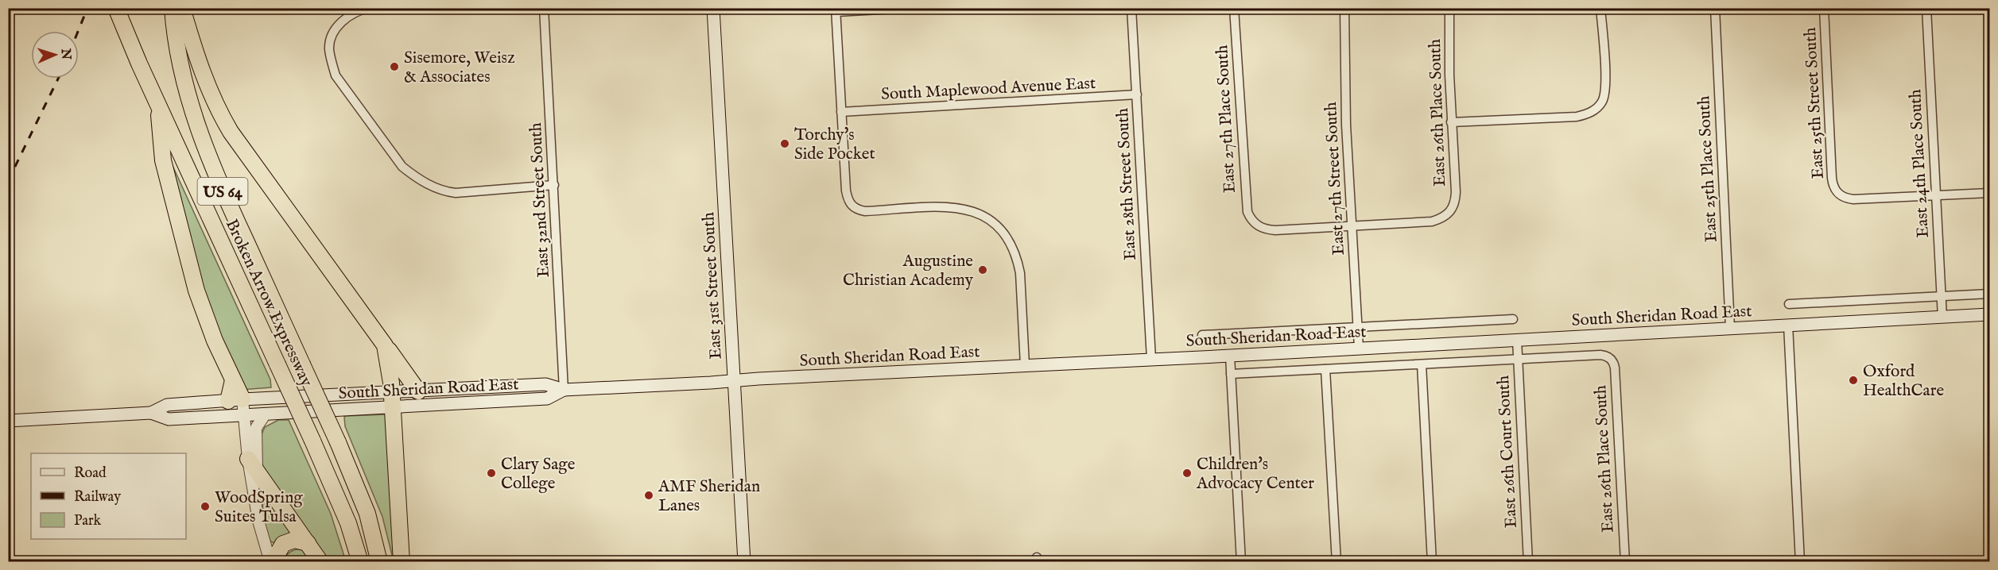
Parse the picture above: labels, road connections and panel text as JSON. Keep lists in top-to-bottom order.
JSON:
{
  "streets": {
    "highway": ["US 64", "Broken Arrow Expressway"],
    "main road": ["East 31st Street South", "South Sheridan Road East"],
    "street": [
      "South Maplewood Avenue East",
      "East 25th Street South",
      "East 26th Place South",
      "East 27th Place South",
      "East 24th Place South",
      "East 25th Place South",
      "East 27th Street South",
      "East 28th Street South",
      "East 32nd Street South",
      "East 26th Court South"
    ]
  },
  "crossings": [
    ["South Maplewood Avenue East", "East 28th Street South"],
    ["East 25th Street South", "East 24th Place South"],
    ["East 26th Place South", "East 27th Place South"],
    ["East 26th Place South", "East 27th Street South"],
    ["East 26th Place South", "East 26th Court South"],
    ["East 27th Place South", "East 27th Street South"],
    ["East 24th Place South", "South Sheridan Road East"],
    ["East 25th Place South", "South Sheridan Road East"],
    ["East 27th Street South", "South Sheridan Road East"],
    ["East 28th Street South", "South Sheridan Road East"],
    ["East 32nd Street South", "South Sheridan Road East"],
    ["East 31st Street South", "South Sheridan Road East"],
    ["South Sheridan Road East", "East 26th Court South"]
  ],
  "places": [
    "Sisemore, Weisz & Associates",
    "Torchy's Side Pocket",
    "Augustine Christian Academy",
    "Oxford HealthCare",
    "Clary Sage College",
    "Children's Advocacy Center",
    "AMF Sheridan Lanes",
    "WoodSpring Suites Tulsa"
  ],
  "legend": ["Road", "Railway", "Park"],
  "north": "right"
}
